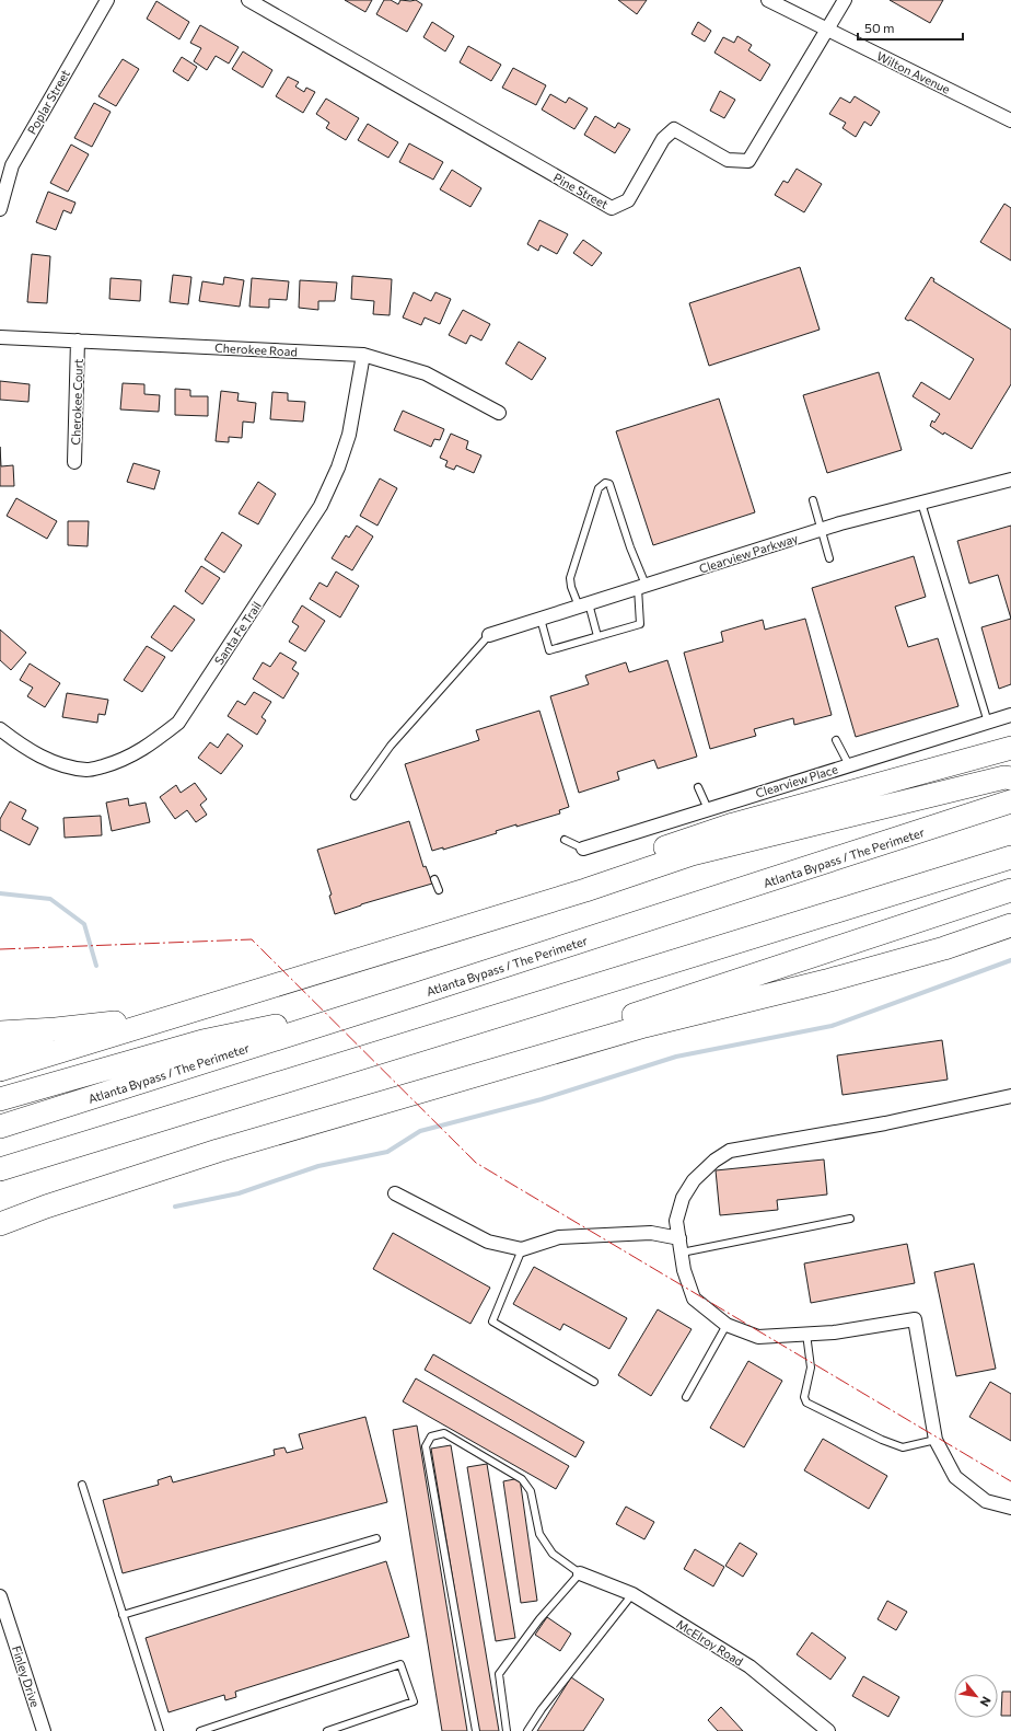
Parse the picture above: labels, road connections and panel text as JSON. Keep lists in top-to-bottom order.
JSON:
{
  "streets": {
    "highway": ["Atlanta Bypass / The Perimeter"],
    "street": [
      "Wilton Avenue",
      "Poplar Street",
      "Pine Street",
      "Cherokee Road",
      "Cherokee Court",
      "Clearview Parkway",
      "Santa Fe Trail",
      "Clearview Place",
      "McElroy Road",
      "Finley Drive"
    ]
  },
  "crossings": [
    ["Wilton Avenue", "Pine Street"],
    ["Cherokee Road", "Cherokee Court"],
    ["Cherokee Road", "Santa Fe Trail"]
  ],
  "scale_bar": "50 m",
  "north": "bottom right"
}
